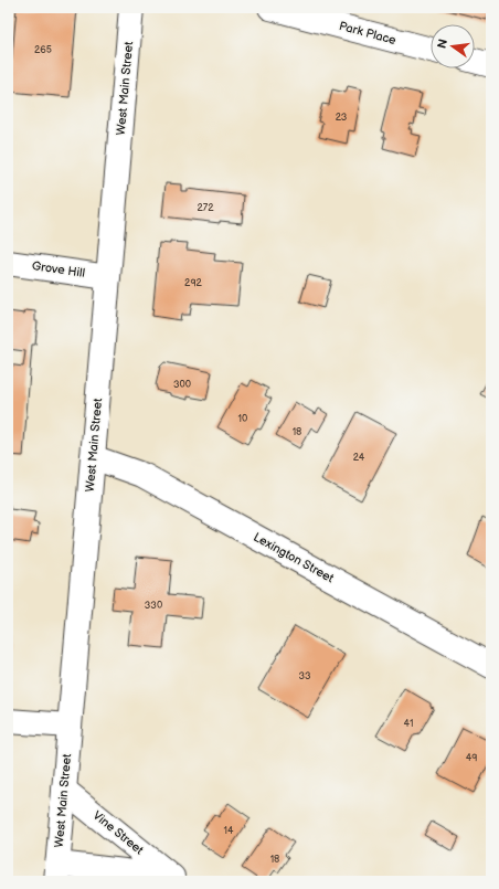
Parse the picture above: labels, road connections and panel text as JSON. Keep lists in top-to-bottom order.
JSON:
{
  "streets": {
    "street": [
      "Park Place",
      "West Main Street",
      "Grove Hill",
      "Lexington Street",
      "Vine Street"
    ]
  },
  "crossings": [
    ["West Main Street", "Grove Hill"],
    ["West Main Street", "Lexington Street"],
    ["West Main Street", "Vine Street"]
  ],
  "house_numbers": [
    "265",
    "23",
    "272",
    "292",
    "300",
    "10",
    "18",
    "24",
    "330",
    "33",
    "41",
    "49",
    "14",
    "18"
  ],
  "north": "left"
}
